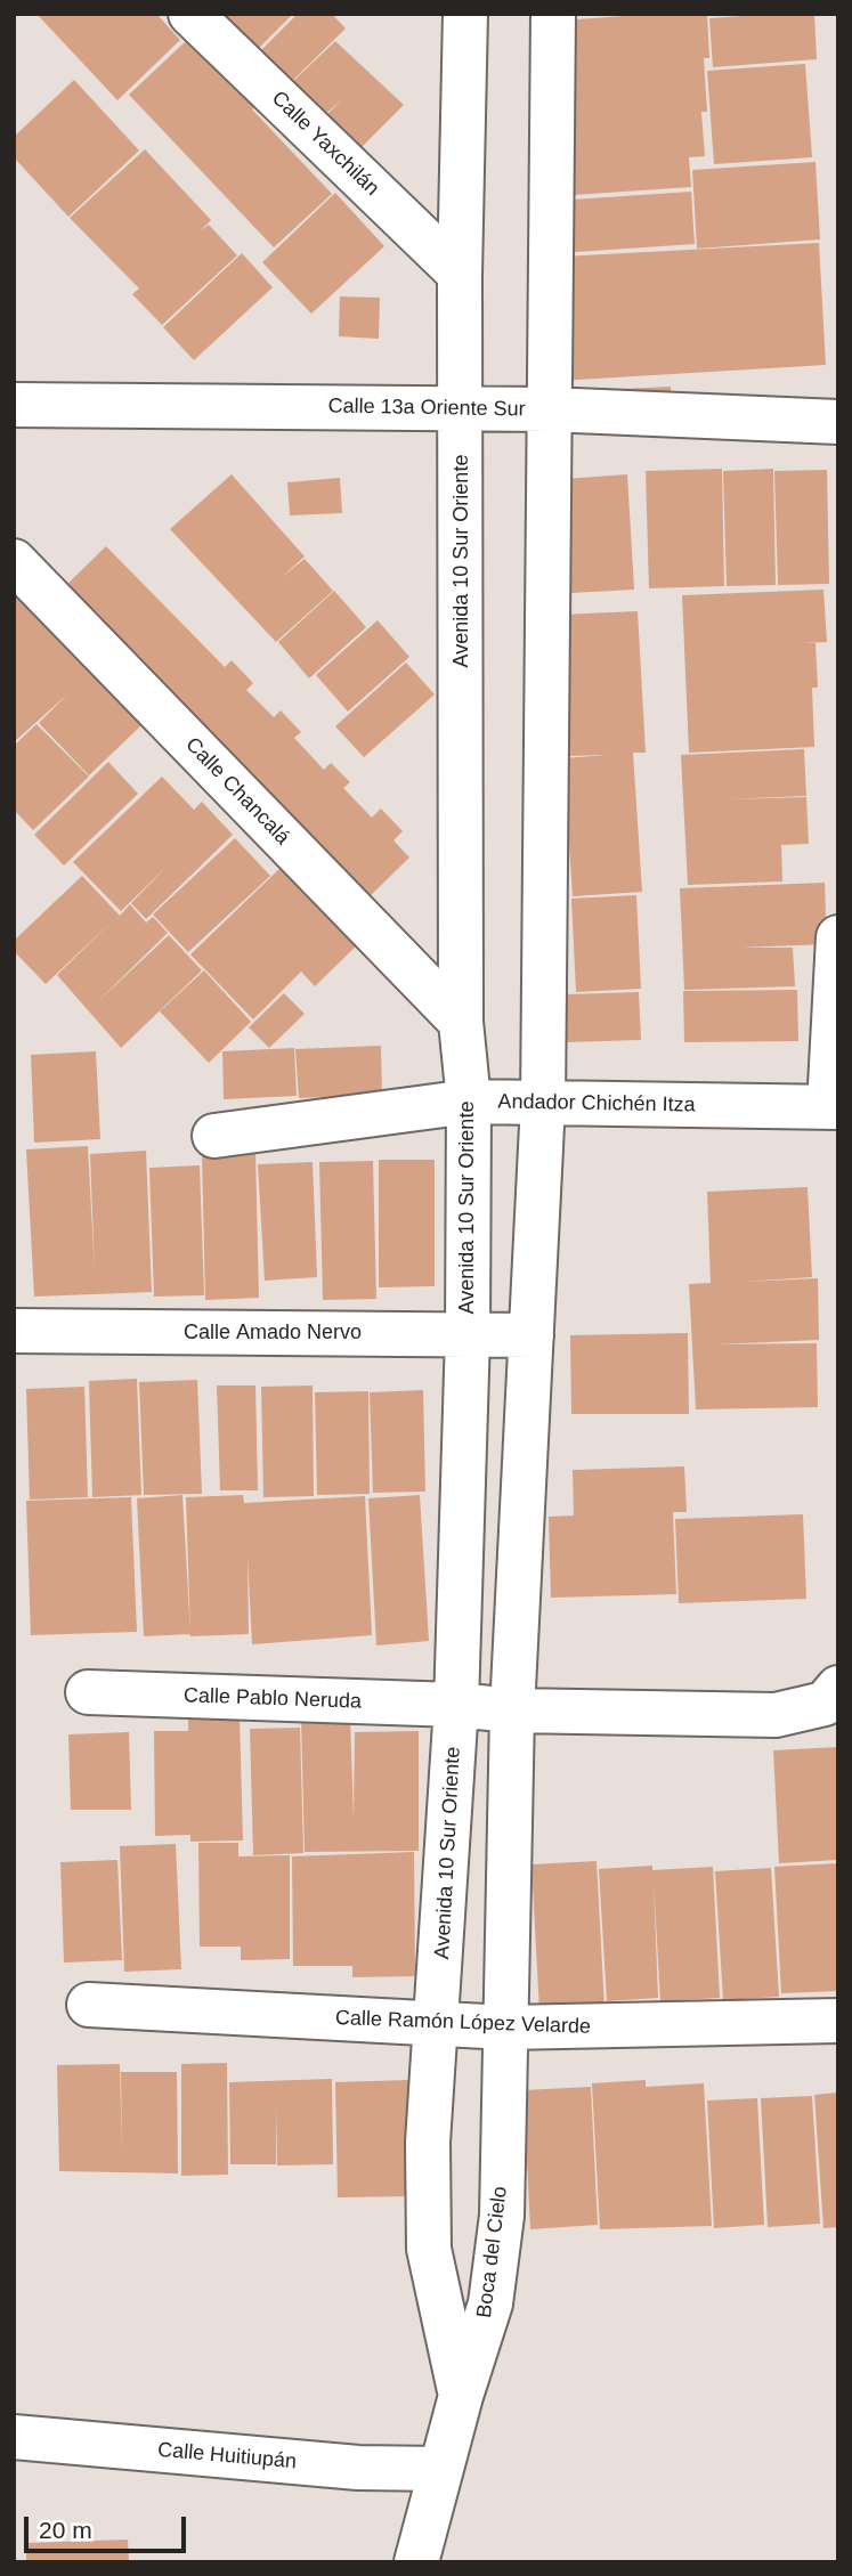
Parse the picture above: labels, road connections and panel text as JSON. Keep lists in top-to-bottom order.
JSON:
{
  "streets": {
    "street": [
      "Calle Yaxchilán",
      "Calle 13a Oriente Sur",
      "Avenida 10 Sur Oriente",
      "Calle Chancalá",
      "Andador Chichén Itza",
      "Calle Amado Nervo",
      "Calle Pablo Neruda",
      "Calle Ramón López Velarde",
      "Boca del Cielo",
      "Calle Huitiupán"
    ]
  },
  "crossings": [
    ["Calle Yaxchilán", "Avenida 10 Sur Oriente"],
    ["Calle 13a Oriente Sur", "Avenida 10 Sur Oriente"],
    ["Avenida 10 Sur Oriente", "Calle Chancalá"],
    ["Avenida 10 Sur Oriente", "Andador Chichén Itza"],
    ["Avenida 10 Sur Oriente", "Calle Amado Nervo"],
    ["Avenida 10 Sur Oriente", "Calle Pablo Neruda"],
    ["Avenida 10 Sur Oriente", "Calle Ramón López Velarde"],
    ["Avenida 10 Sur Oriente", "Boca del Cielo"],
    ["Calle Ramón López Velarde", "Boca del Cielo"],
    ["Boca del Cielo", "Calle Huitiupán"]
  ],
  "scale_bar": "20 m"
}
